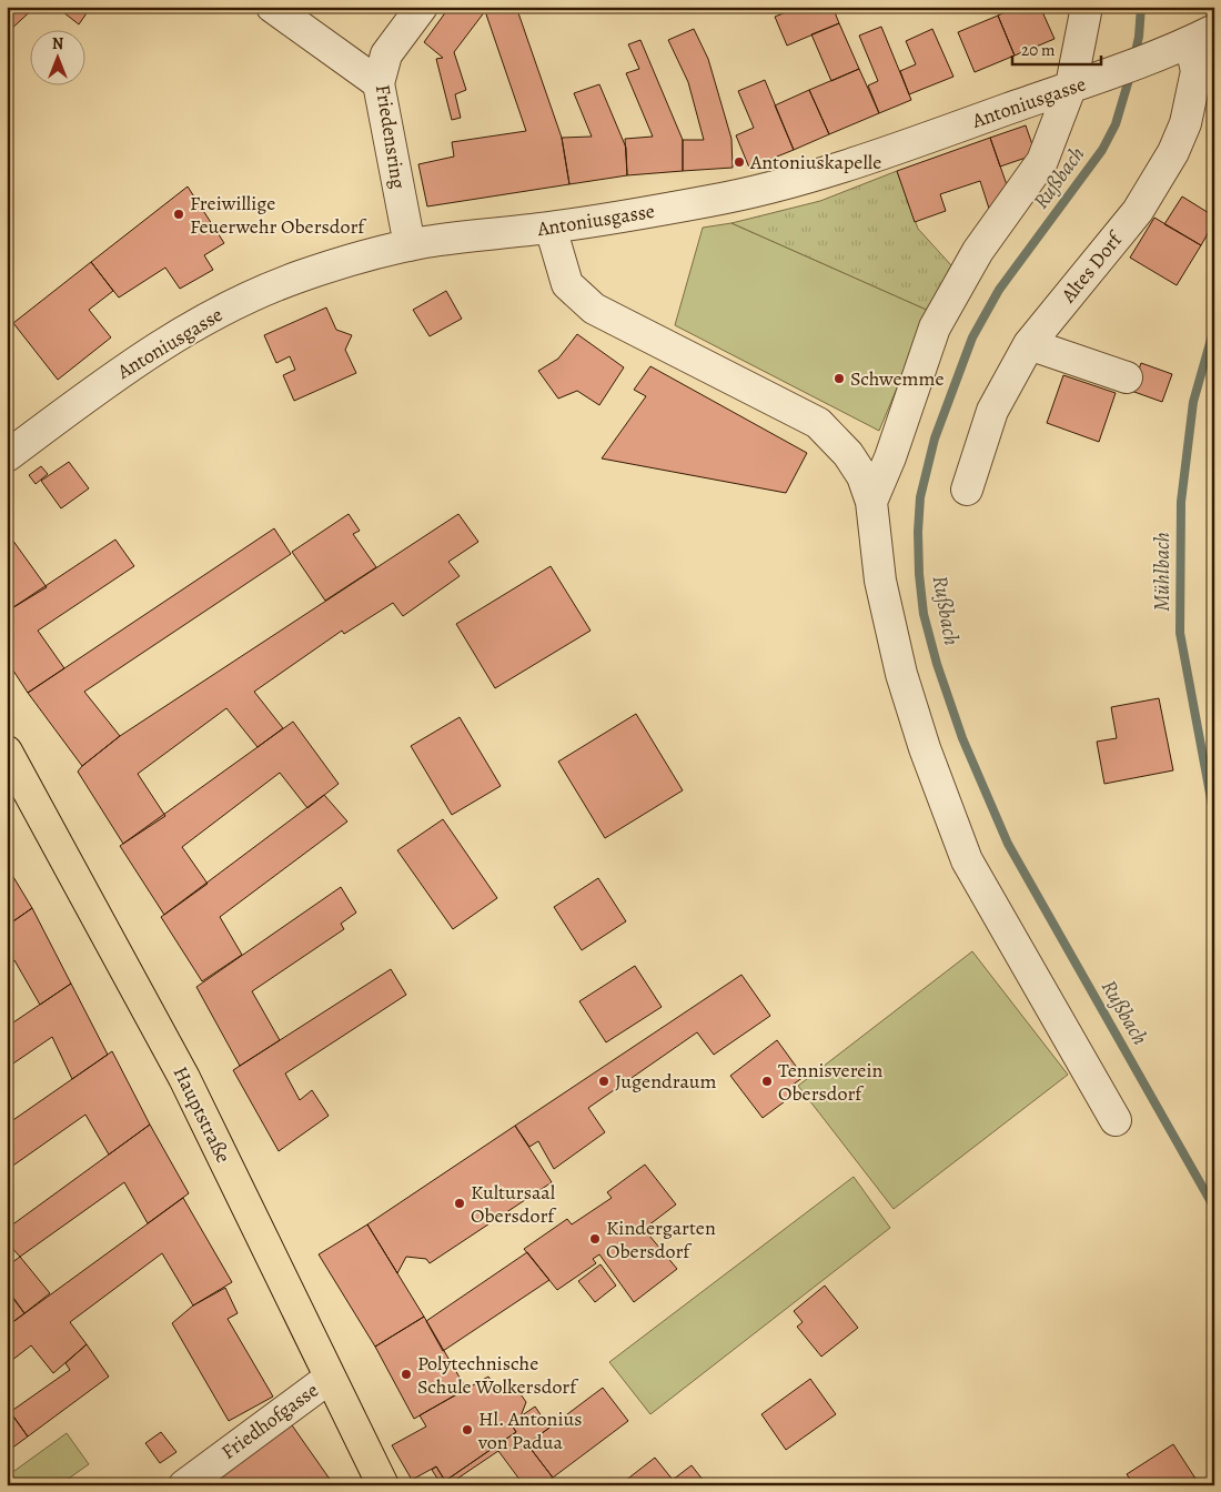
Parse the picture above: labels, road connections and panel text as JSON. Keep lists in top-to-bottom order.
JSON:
{
  "streets": {
    "main road": ["Hauptstraße"],
    "street": [
      "Antoniusgasse",
      "Friedensring",
      "Altes Dorf",
      "Friedhofgasse"
    ]
  },
  "crossings": [
    ["Antoniusgasse", "Friedensring"],
    ["Antoniusgasse", "Altes Dorf"],
    ["Hauptstraße", "Friedhofgasse"]
  ],
  "water": ["Rußbach", "Mühlbach"],
  "places": [
    "Antoniuskapelle",
    "Freiwillige Feuerwehr Obersdorf",
    "Schwemme",
    "Jugendraum",
    "Tennisverein Obersdorf",
    "Kultursaal Obersdorf",
    "Kindergarten Obersdorf",
    "Polytechnische Schule Wolkersdorf",
    "Hl. Antonius von Padua"
  ],
  "scale_bar": "20 m",
  "north": "top"
}
